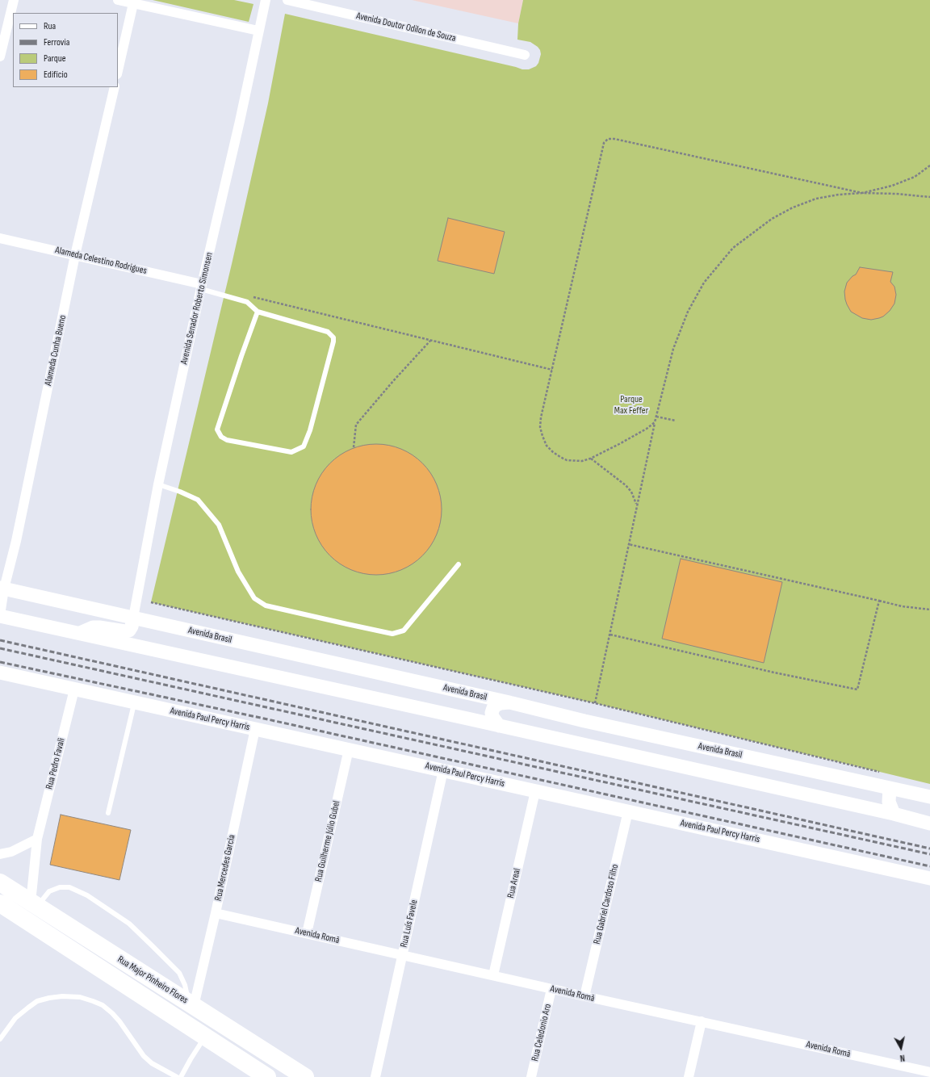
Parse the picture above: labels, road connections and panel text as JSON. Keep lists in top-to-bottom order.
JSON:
{
  "streets": {
    "highway": ["Rua Major Pinheiro Flores"],
    "main road": ["Avenida Brasil", "Avenida Paul Percy Harris"],
    "street": [
      "Avenida Doutor Odilon de Souza",
      "Alameda Celestino Rodrigues",
      "Avenida Senador Roberto Simonsen",
      "Alameda Cunha Bueno",
      "Rua Pedro Favali",
      "Rua Guilherme Júlio Gubel",
      "Rua Mercedes Garcia",
      "Rua Areal",
      "Rua Gabriel Cardoso Filho",
      "Rua Luís Favele",
      "Avenida Romã",
      "Rua Celedonio Aro"
    ]
  },
  "crossings": [
    ["Alameda Celestino Rodrigues", "Avenida Senador Roberto Simonsen"],
    ["Alameda Celestino Rodrigues", "Alameda Cunha Bueno"],
    ["Avenida Senador Roberto Simonsen", "Avenida Brasil"],
    ["Alameda Cunha Bueno", "Avenida Brasil"],
    ["Avenida Paul Percy Harris", "Rua Pedro Favali"],
    ["Avenida Paul Percy Harris", "Rua Guilherme Júlio Gubel"],
    ["Avenida Paul Percy Harris", "Rua Mercedes Garcia"],
    ["Avenida Paul Percy Harris", "Rua Areal"],
    ["Avenida Paul Percy Harris", "Rua Gabriel Cardoso Filho"],
    ["Avenida Paul Percy Harris", "Rua Luís Favele"],
    ["Rua Pedro Favali", "Rua Major Pinheiro Flores"],
    ["Rua Guilherme Júlio Gubel", "Avenida Romã"],
    ["Rua Mercedes Garcia", "Avenida Romã"],
    ["Rua Mercedes Garcia", "Rua Major Pinheiro Flores"],
    ["Rua Areal", "Avenida Romã"],
    ["Rua Gabriel Cardoso Filho", "Avenida Romã"],
    ["Rua Luís Favele", "Avenida Romã"],
    ["Avenida Romã", "Rua Celedonio Aro"]
  ],
  "parks": ["Parque Max Feffer"],
  "legend": [
    "Rua",
    "Ferrovia",
    "Parque",
    "Edifício"
  ],
  "north": "bottom"
}
